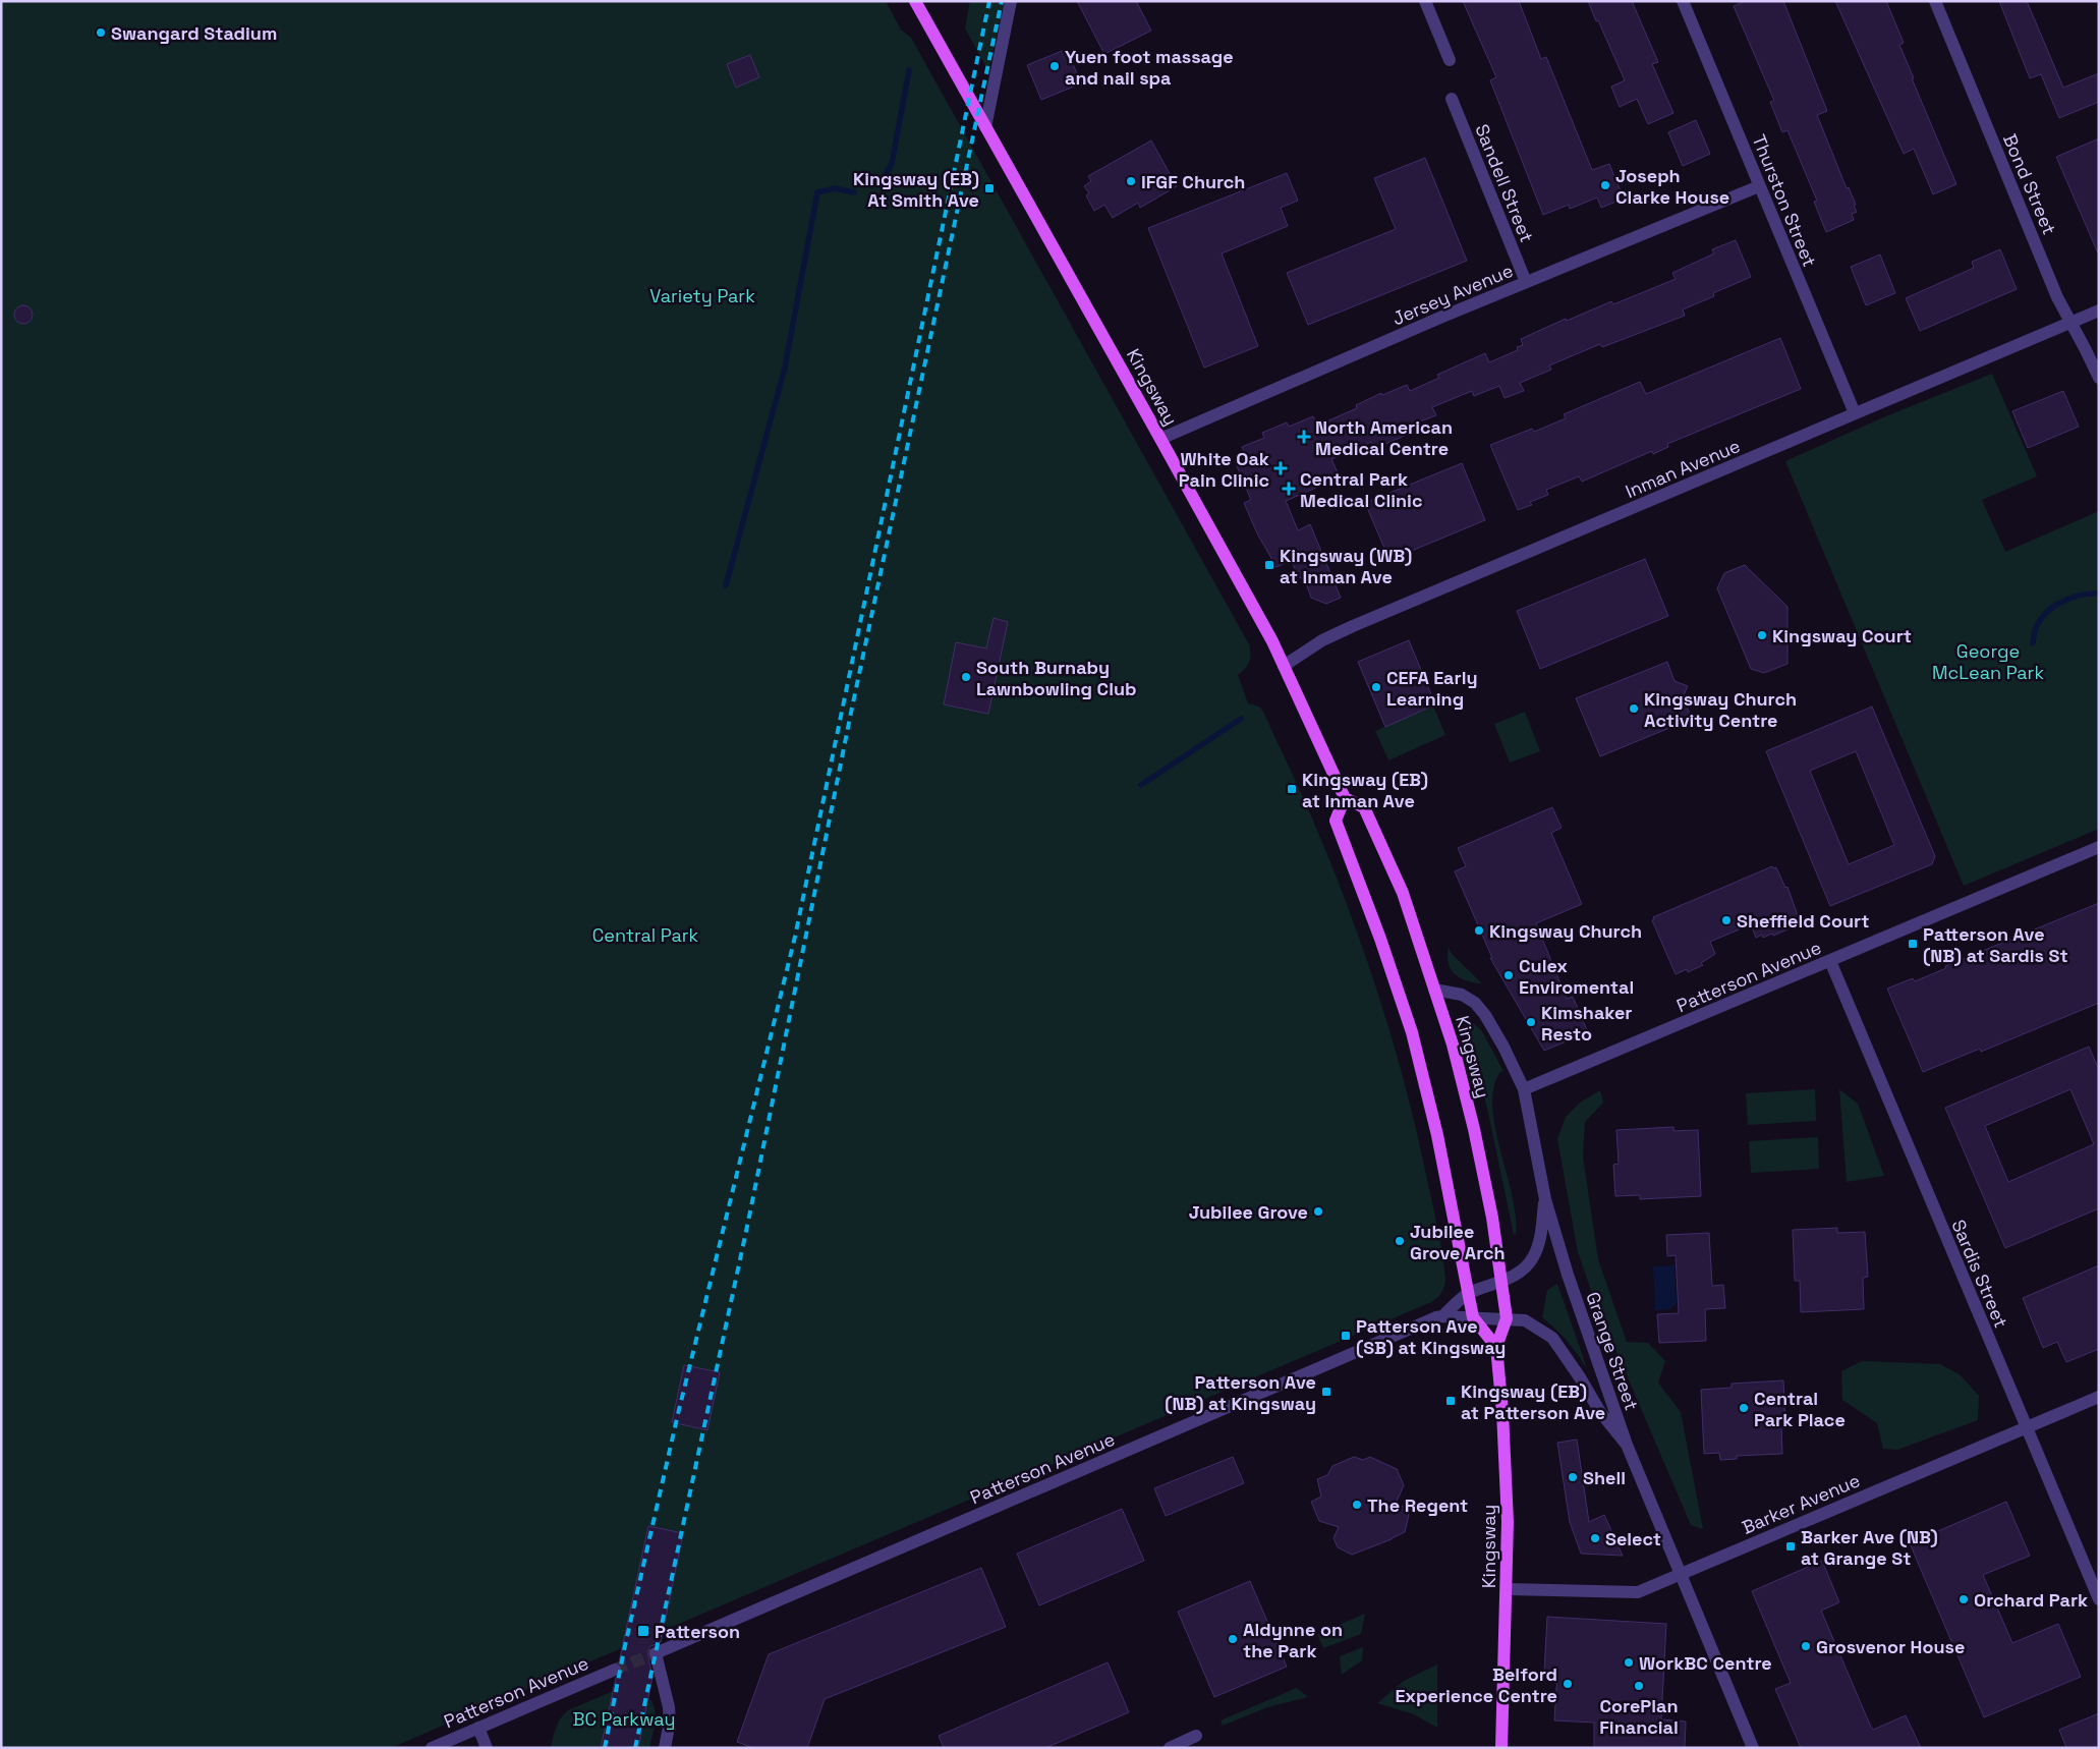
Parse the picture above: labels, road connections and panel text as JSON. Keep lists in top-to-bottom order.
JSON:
{
  "streets": {
    "main road": ["Kingsway"],
    "street": [
      "Sandell Street",
      "Bond Street",
      "Thurston Street",
      "Jersey Avenue",
      "Inman Avenue",
      "Patterson Avenue",
      "Sardis Street",
      "Grange Street",
      "Barker Avenue"
    ]
  },
  "crossings": [
    ["Sandell Street", "Jersey Avenue"],
    ["Bond Street", "Inman Avenue"],
    ["Thurston Street", "Jersey Avenue"],
    ["Thurston Street", "Inman Avenue"],
    ["Jersey Avenue", "Kingsway"],
    ["Kingsway", "Inman Avenue"],
    ["Kingsway", "Patterson Avenue"],
    ["Kingsway", "Grange Street"],
    ["Kingsway", "Barker Avenue"],
    ["Patterson Avenue", "Sardis Street"],
    ["Patterson Avenue", "Grange Street"],
    ["Sardis Street", "Barker Avenue"],
    ["Grange Street", "Barker Avenue"]
  ],
  "parks": [
    "Variety Park",
    "George McLean Park",
    "Central Park",
    "BC Parkway"
  ],
  "places": {
    "other": [
      "Swangard Stadium",
      "Yuen foot massage and nail spa",
      "IFGF Church",
      "Joseph Clarke House",
      "Kingsway Court",
      "South Burnaby Lawnbowling Club",
      "CEFA Early Learning",
      "Kingsway Church Activity Centre",
      "Sheffield Court",
      "Kingsway Church",
      "Culex Enviromental",
      "Kimshaker Resto",
      "Jubilee Grove",
      "Jubilee Grove Arch",
      "Central Park Place",
      "Shell",
      "The Regent",
      "Select",
      "Orchard Park",
      "Aldynne on the Park",
      "Grosvenor House",
      "WorkBC Centre",
      "Belford Experience Centre",
      "CorePlan Financial"
    ],
    "transit": [
      "Kingsway (EB) At Smith Ave",
      "Kingsway (WB) at Inman Ave",
      "Kingsway (EB) at Inman Ave",
      "Patterson Ave (NB) at Sardis St",
      "Patterson Ave (SB) at Kingsway",
      "Patterson Ave (NB) at Kingsway",
      "Kingsway (EB) at Patterson Ave",
      "Barker Ave (NB) at Grange St",
      "Patterson"
    ],
    "health": ["North American Medical Centre", "White Oak Pain Clinic", "Central Park Medical Clinic"]
  }
}
